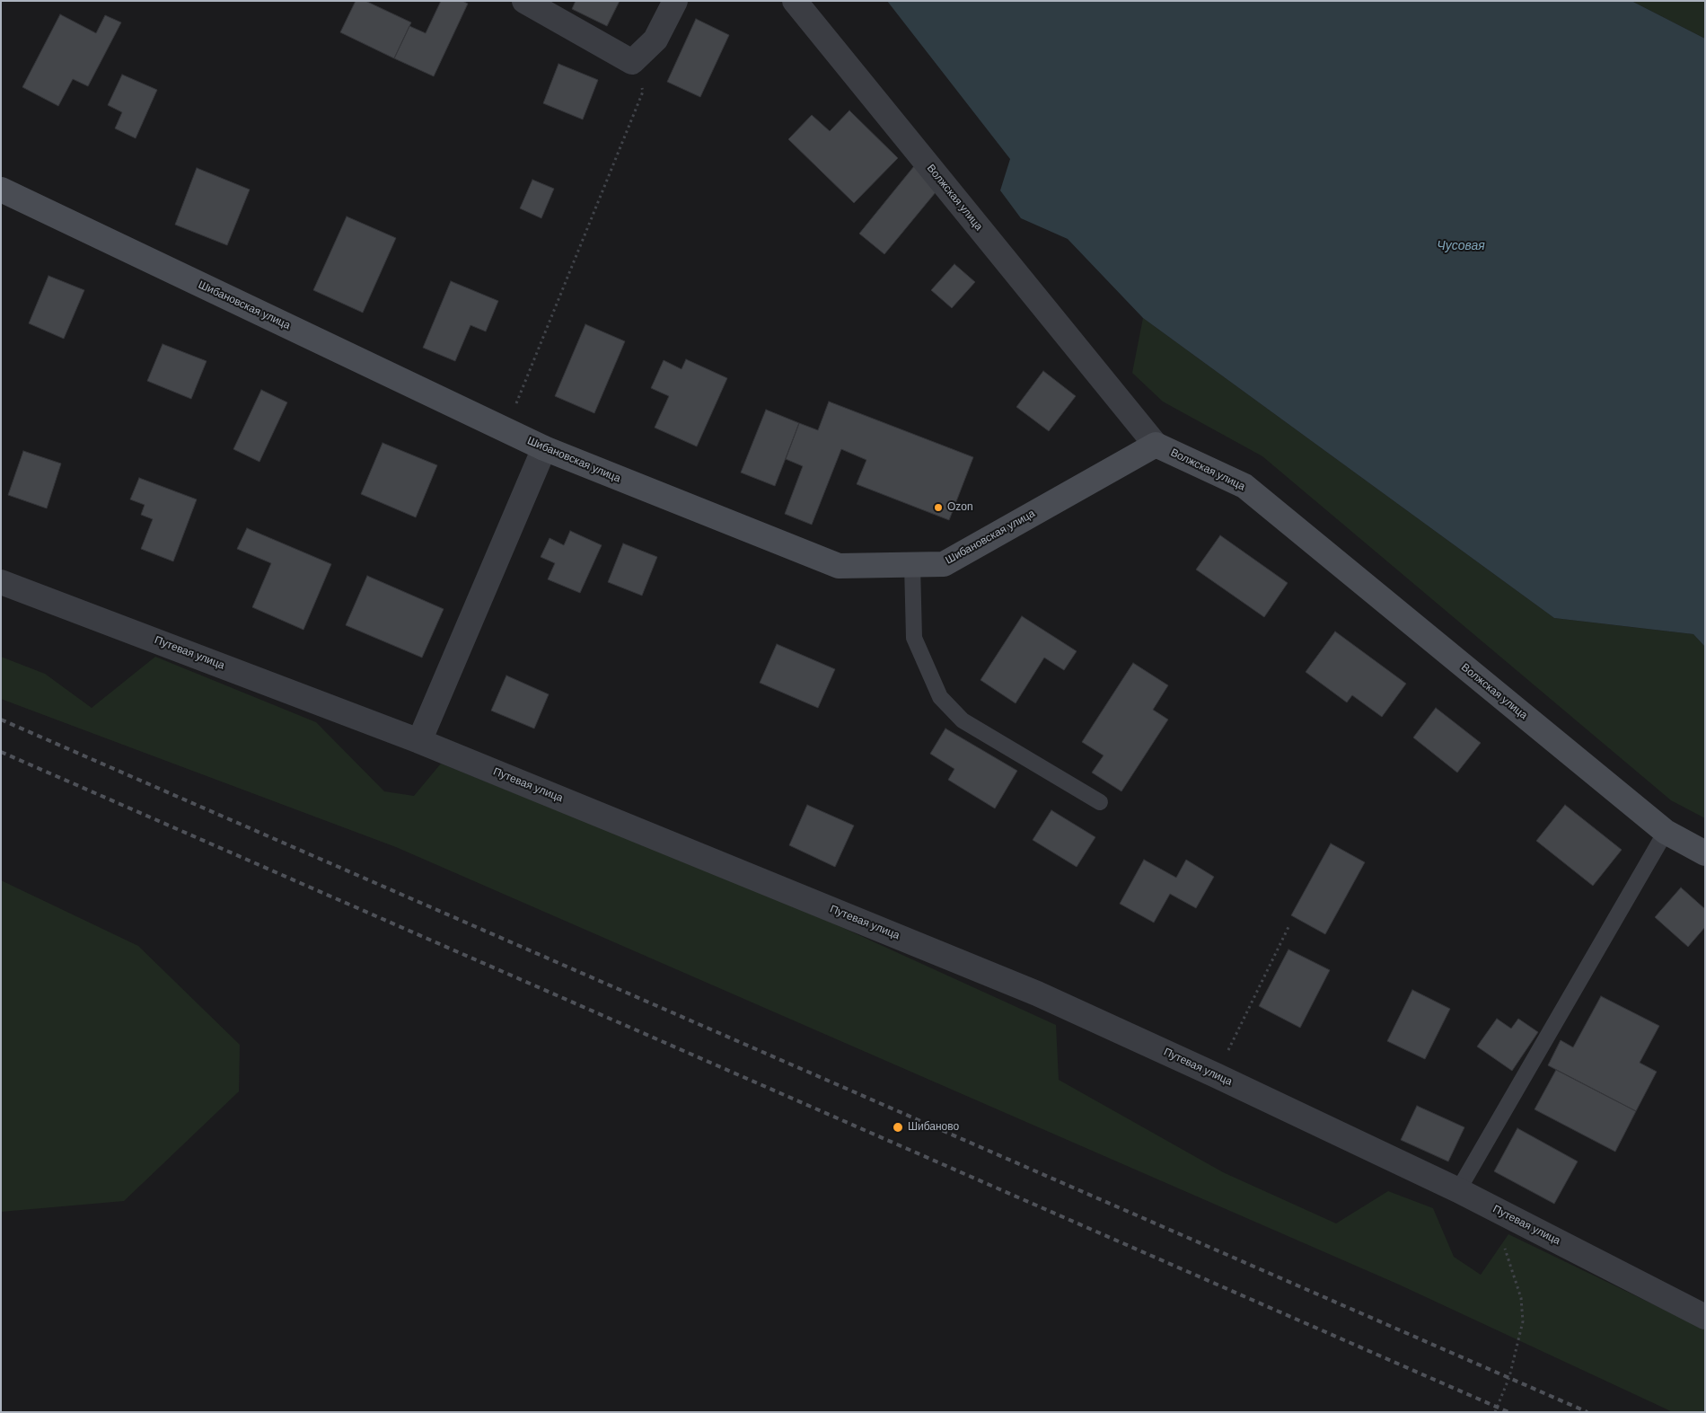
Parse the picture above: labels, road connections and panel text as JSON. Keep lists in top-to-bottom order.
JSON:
{
  "streets": {
    "street": ["Волжская улица", "Шибановская улица", "Путевая улица"]
  },
  "crossings": [
    ["Волжская улица", "Шибановская улица"]
  ],
  "water": ["Чусовая"],
  "places": ["Ozon", "Шибаново"]
}
